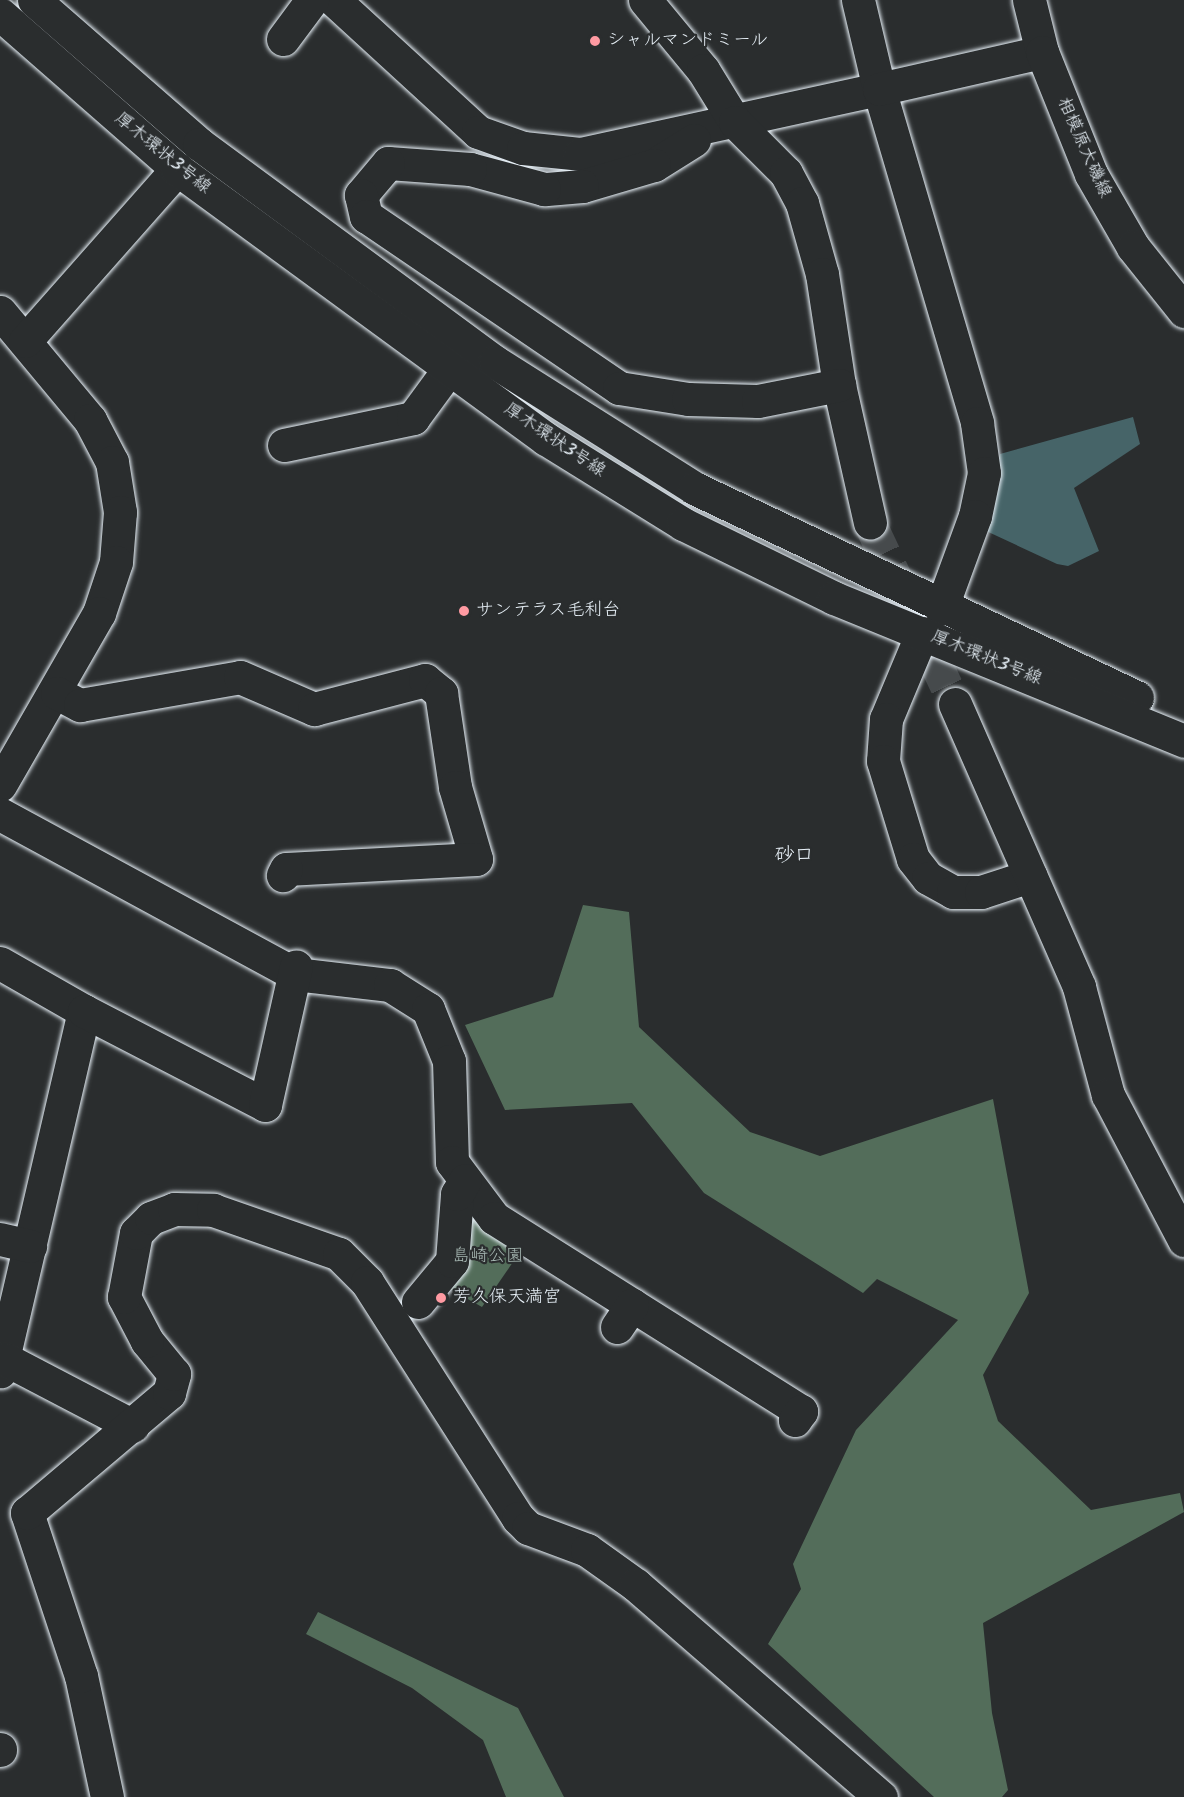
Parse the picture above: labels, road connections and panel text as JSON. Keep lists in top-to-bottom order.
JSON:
{
  "streets": {
    "street": ["相模原大磯線", "厚木環状3号線"]
  },
  "districts": ["砂口"],
  "parks": ["島崎公園"],
  "places": ["シャルマンドミール", "サンテラス毛利台", "芳久保天満宮"]
}
